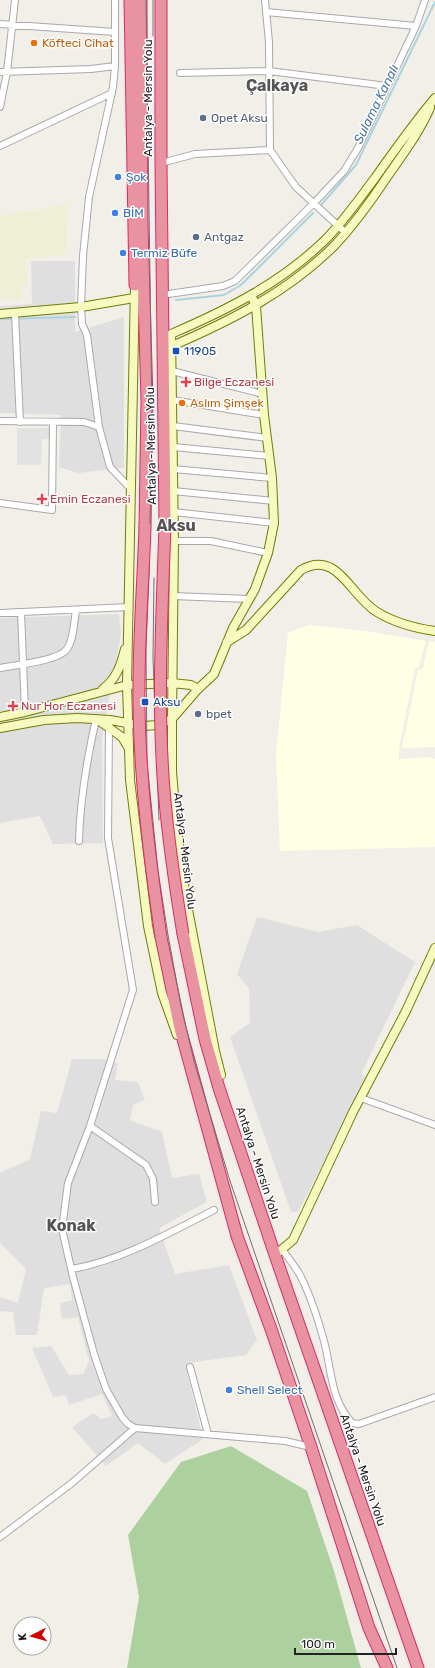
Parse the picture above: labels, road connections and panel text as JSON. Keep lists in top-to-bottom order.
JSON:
{
  "streets": {
    "highway": ["Antalya - Mersin Yolu"]
  },
  "districts": ["Çalkaya", "Aksu", "Konak"],
  "water": ["Sulama Kanalı"],
  "places": {
    "other": [
      "Köfteci Cihat",
      "Opet Aksu",
      "Şok",
      "BİM",
      "Antgaz",
      "Termiz Büfe",
      "Aslım Şimşek",
      "bpet",
      "Shell Select"
    ],
    "transit": ["11905", "Aksu"],
    "health": ["Bilge Eczanesi", "Emin Eczanesi", "Nur Hor Eczanesi"]
  },
  "scale_bar": "100 m",
  "north": "left"
}
